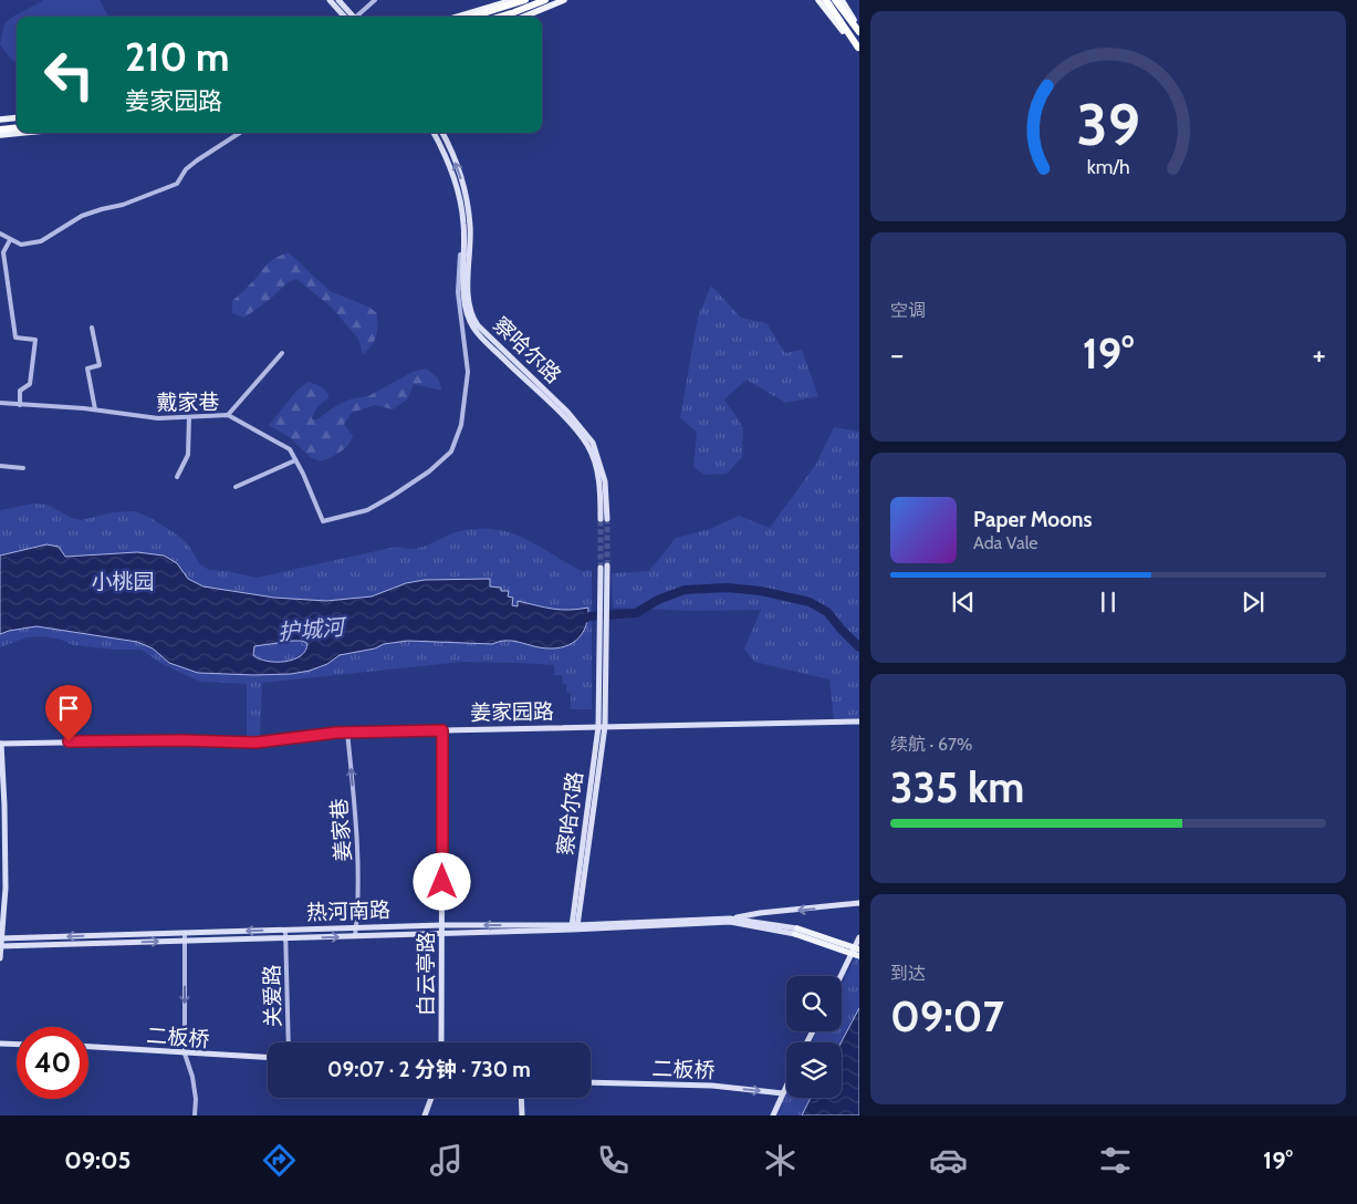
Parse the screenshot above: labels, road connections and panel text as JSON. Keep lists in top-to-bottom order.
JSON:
{
  "streets": {
    "main road": [
      "察哈尔路",
      "姜家园路",
      "热河南路",
      "白云亭路",
      "二板桥"
    ],
    "street": ["戴家巷", "姜家巷", "关爱路"]
  },
  "crossings": [
    ["察哈尔路", "戴家巷"],
    ["察哈尔路", "姜家园路"],
    ["察哈尔路", "热河南路"],
    ["姜家园路", "姜家巷"],
    ["姜家园路", "白云亭路"],
    ["姜家巷", "热河南路"],
    ["热河南路", "白云亭路"],
    ["热河南路", "关爱路"]
  ],
  "one_way": ["姜家巷", "二板桥"],
  "water": ["护城河"],
  "parks": ["小桃园"],
  "page": {
    "turn": ["210 m", "姜家园路"],
    "tile": [
      "空调",
      ["续航 · 67%", "335 km"],
      ["到达", "09:07"]
    ],
    "heat": ["−", "19°", "+"],
    "song": ["Paper Moons", "Ada Vale"],
    "limit": "40",
    "trip": "09:07 · 2 分钟 · 730 m",
    "tabs": ["09:05", "19°"],
    "gauge": ["39", "km/h"]
  }
}
